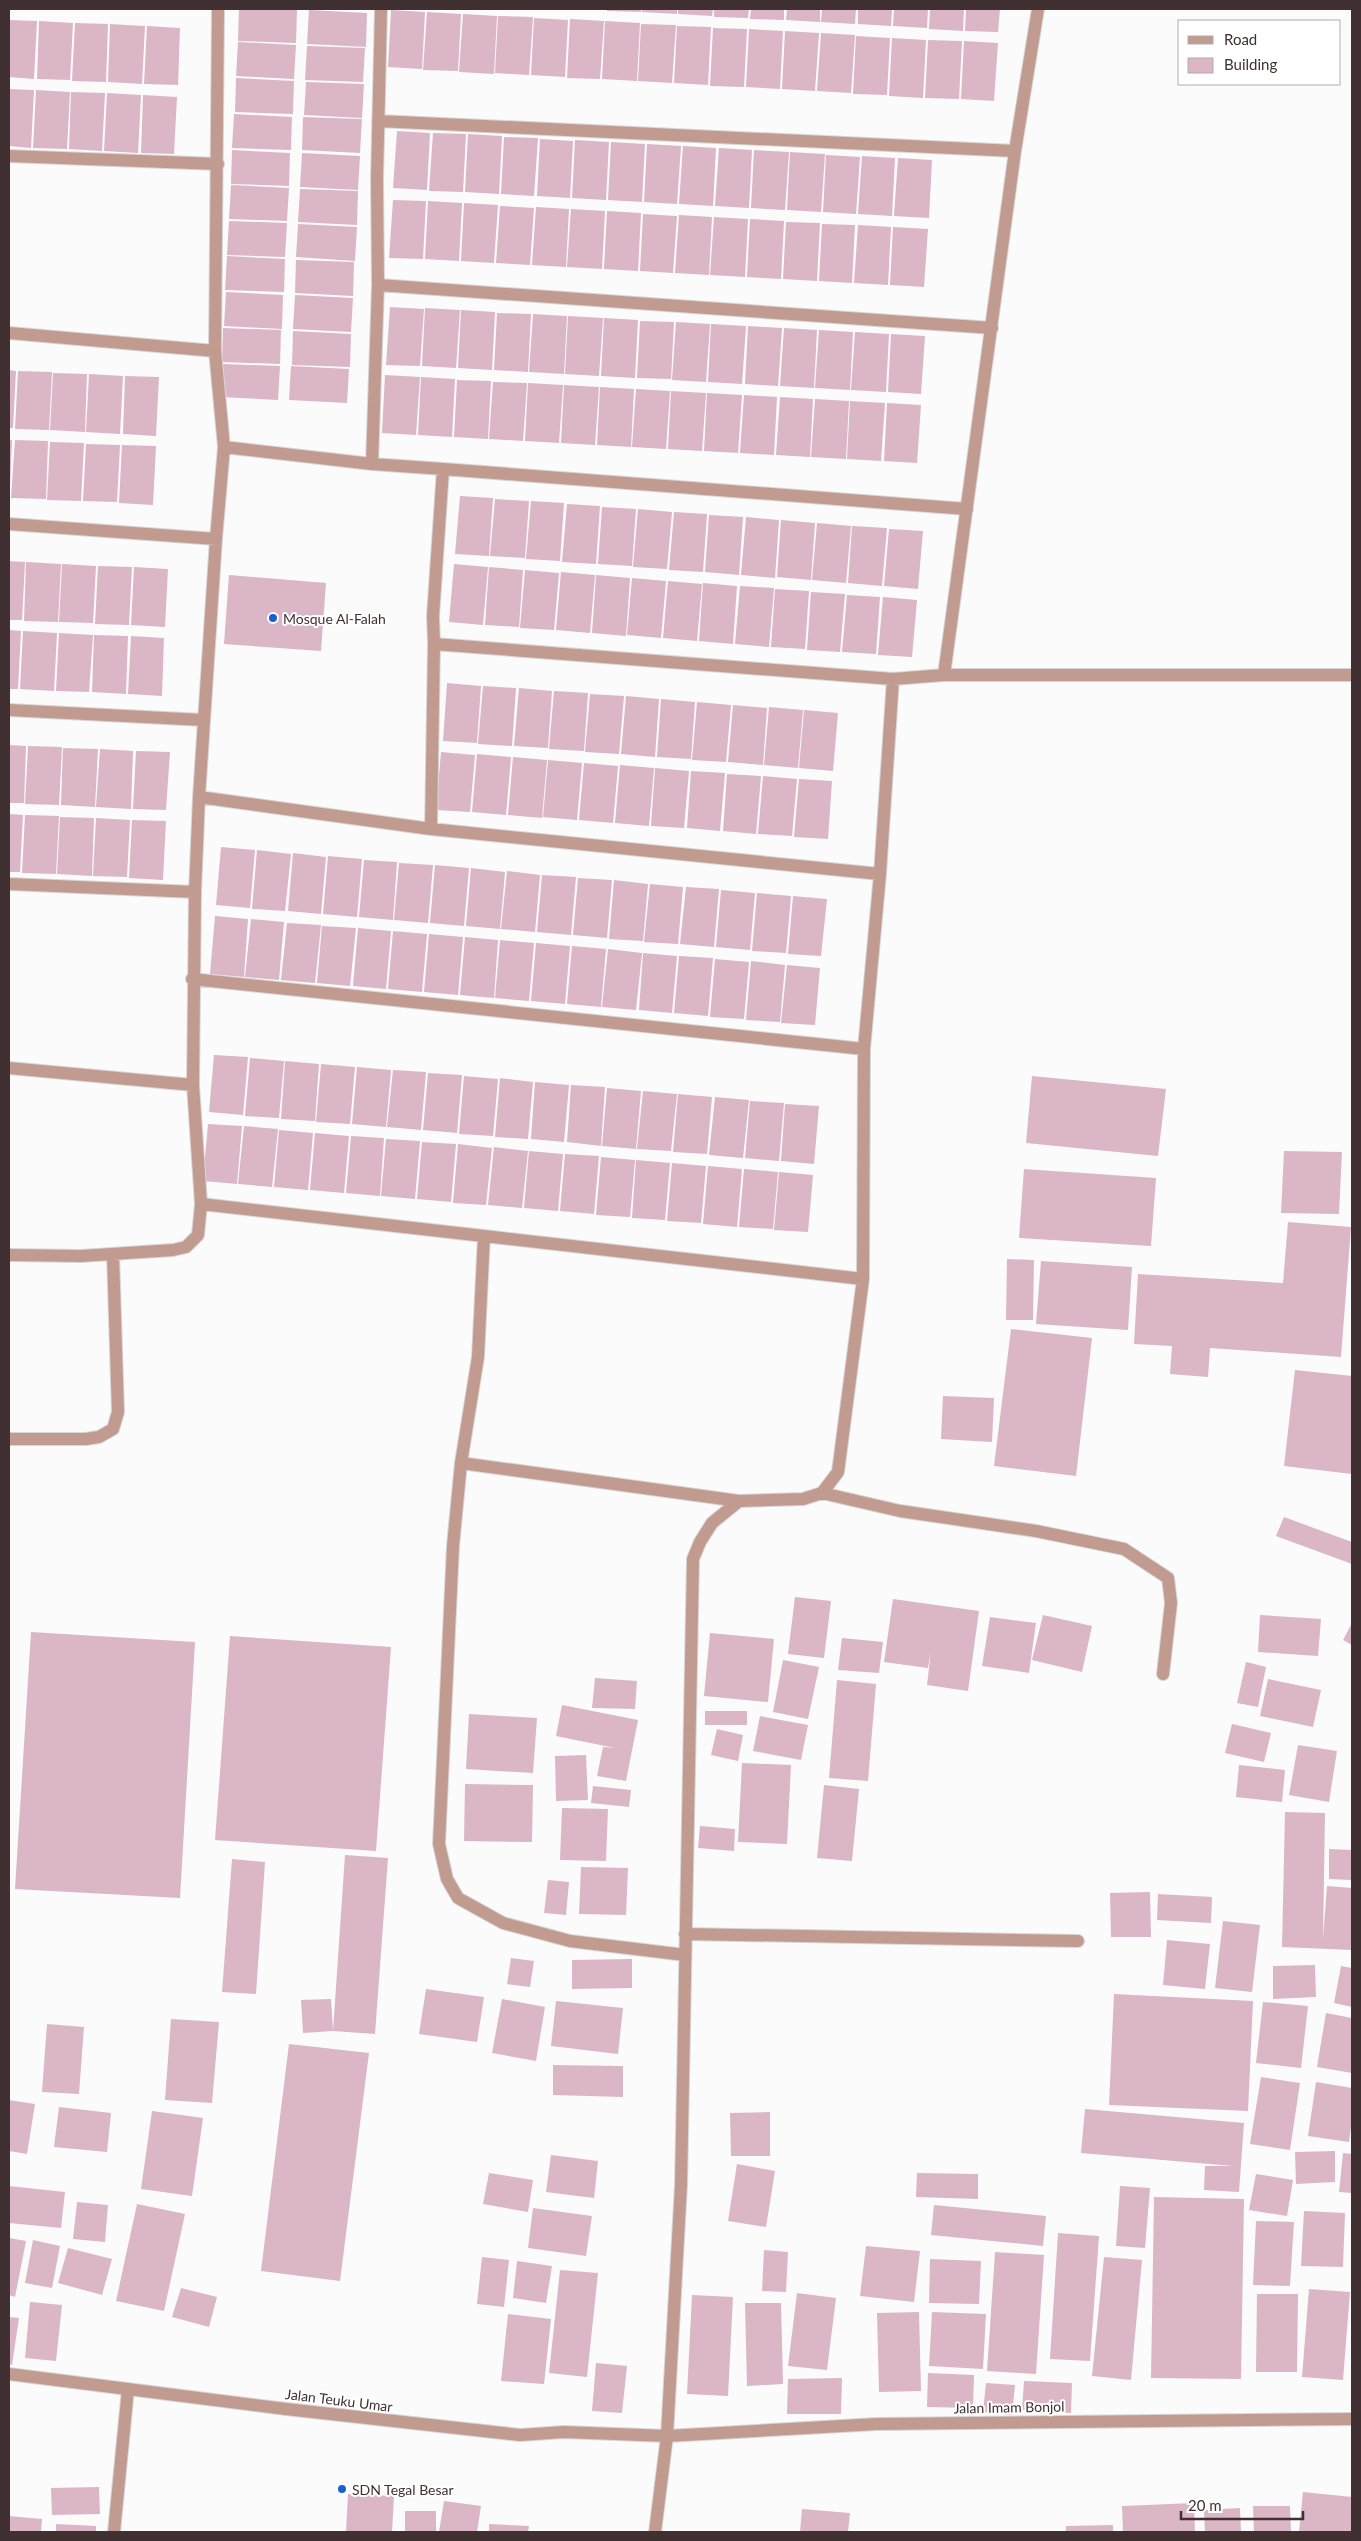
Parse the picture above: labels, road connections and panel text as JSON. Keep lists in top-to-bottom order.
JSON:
{
  "streets": {
    "street": ["Jalan Teuku Umar", "Jalan Imam Bonjol"]
  },
  "crossings": [
    ["Jalan Teuku Umar", "Jalan Imam Bonjol"]
  ],
  "places": ["Mosque Al-Falah", "SDN Tegal Besar"],
  "legend": ["Road", "Building"],
  "scale_bar": "20 m"
}
